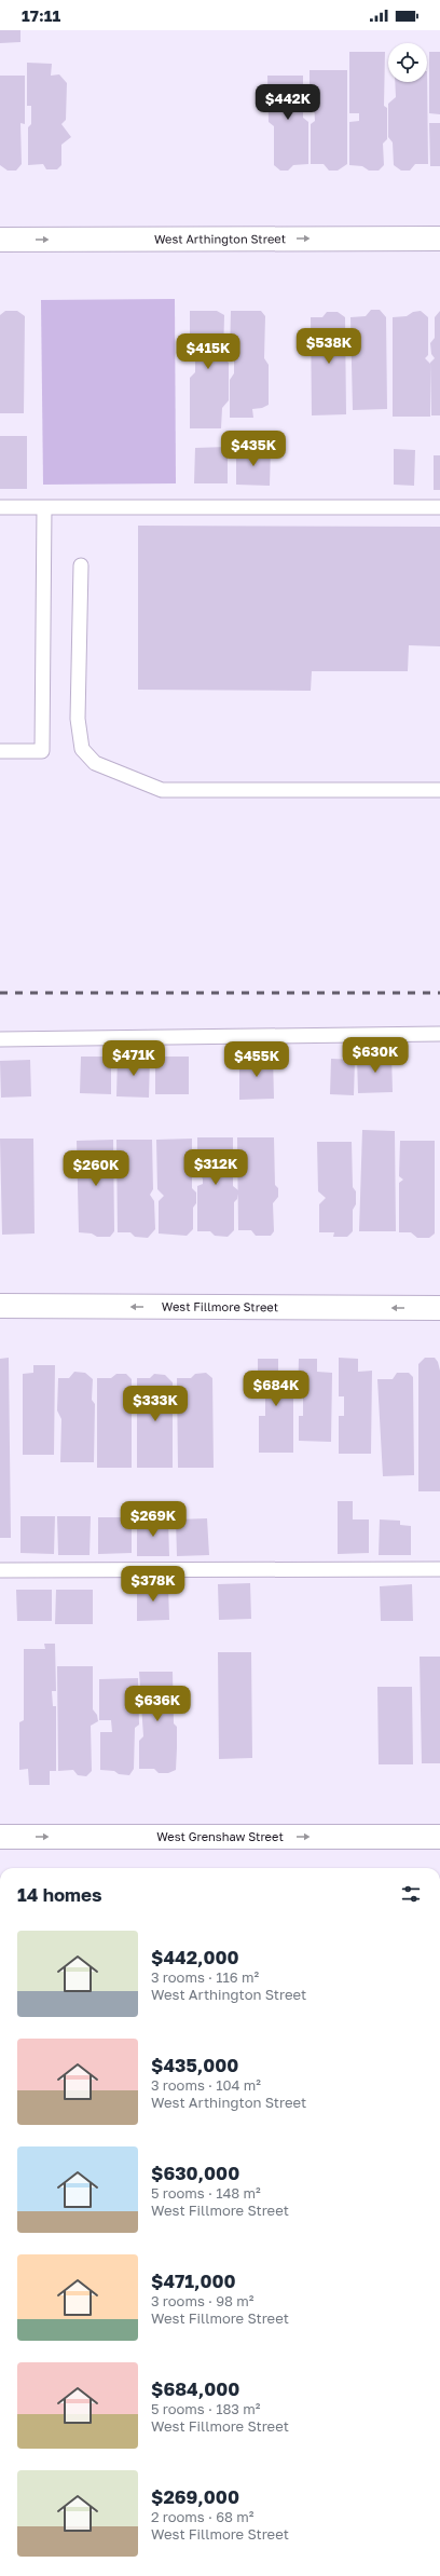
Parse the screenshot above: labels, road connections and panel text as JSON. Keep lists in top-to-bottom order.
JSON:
{
  "streets": {
    "street": ["West Arthington Street", "West Fillmore Street", "West Grenshaw Street"]
  },
  "one_way": ["West Arthington Street", "West Fillmore Street", "West Grenshaw Street"],
  "page": {
    "status": "17:11",
    "price": [
      "$442K",
      "$538K",
      "$415K",
      "$435K",
      "$630K",
      "$471K",
      "$455K",
      "$312K",
      "$260K",
      "$684K",
      "$333K",
      "$269K",
      "$378K",
      "$636K"
    ],
    "heading": "14 homes",
    "list": [
      {
        "name": "$442,000",
        "note": "3 rooms · 116 m² · West Arthington Street"
      },
      {
        "name": "$435,000",
        "note": "3 rooms · 104 m² · West Arthington Street"
      },
      {
        "name": "$630,000",
        "note": "5 rooms · 148 m² · West Fillmore Street"
      },
      {
        "name": "$471,000",
        "note": "3 rooms · 98 m² · West Fillmore Street"
      },
      {
        "name": "$684,000",
        "note": "5 rooms · 183 m² · West Fillmore Street"
      },
      {
        "name": "$269,000",
        "note": "2 rooms · 68 m² · West Fillmore Street"
      }
    ]
  }
}
